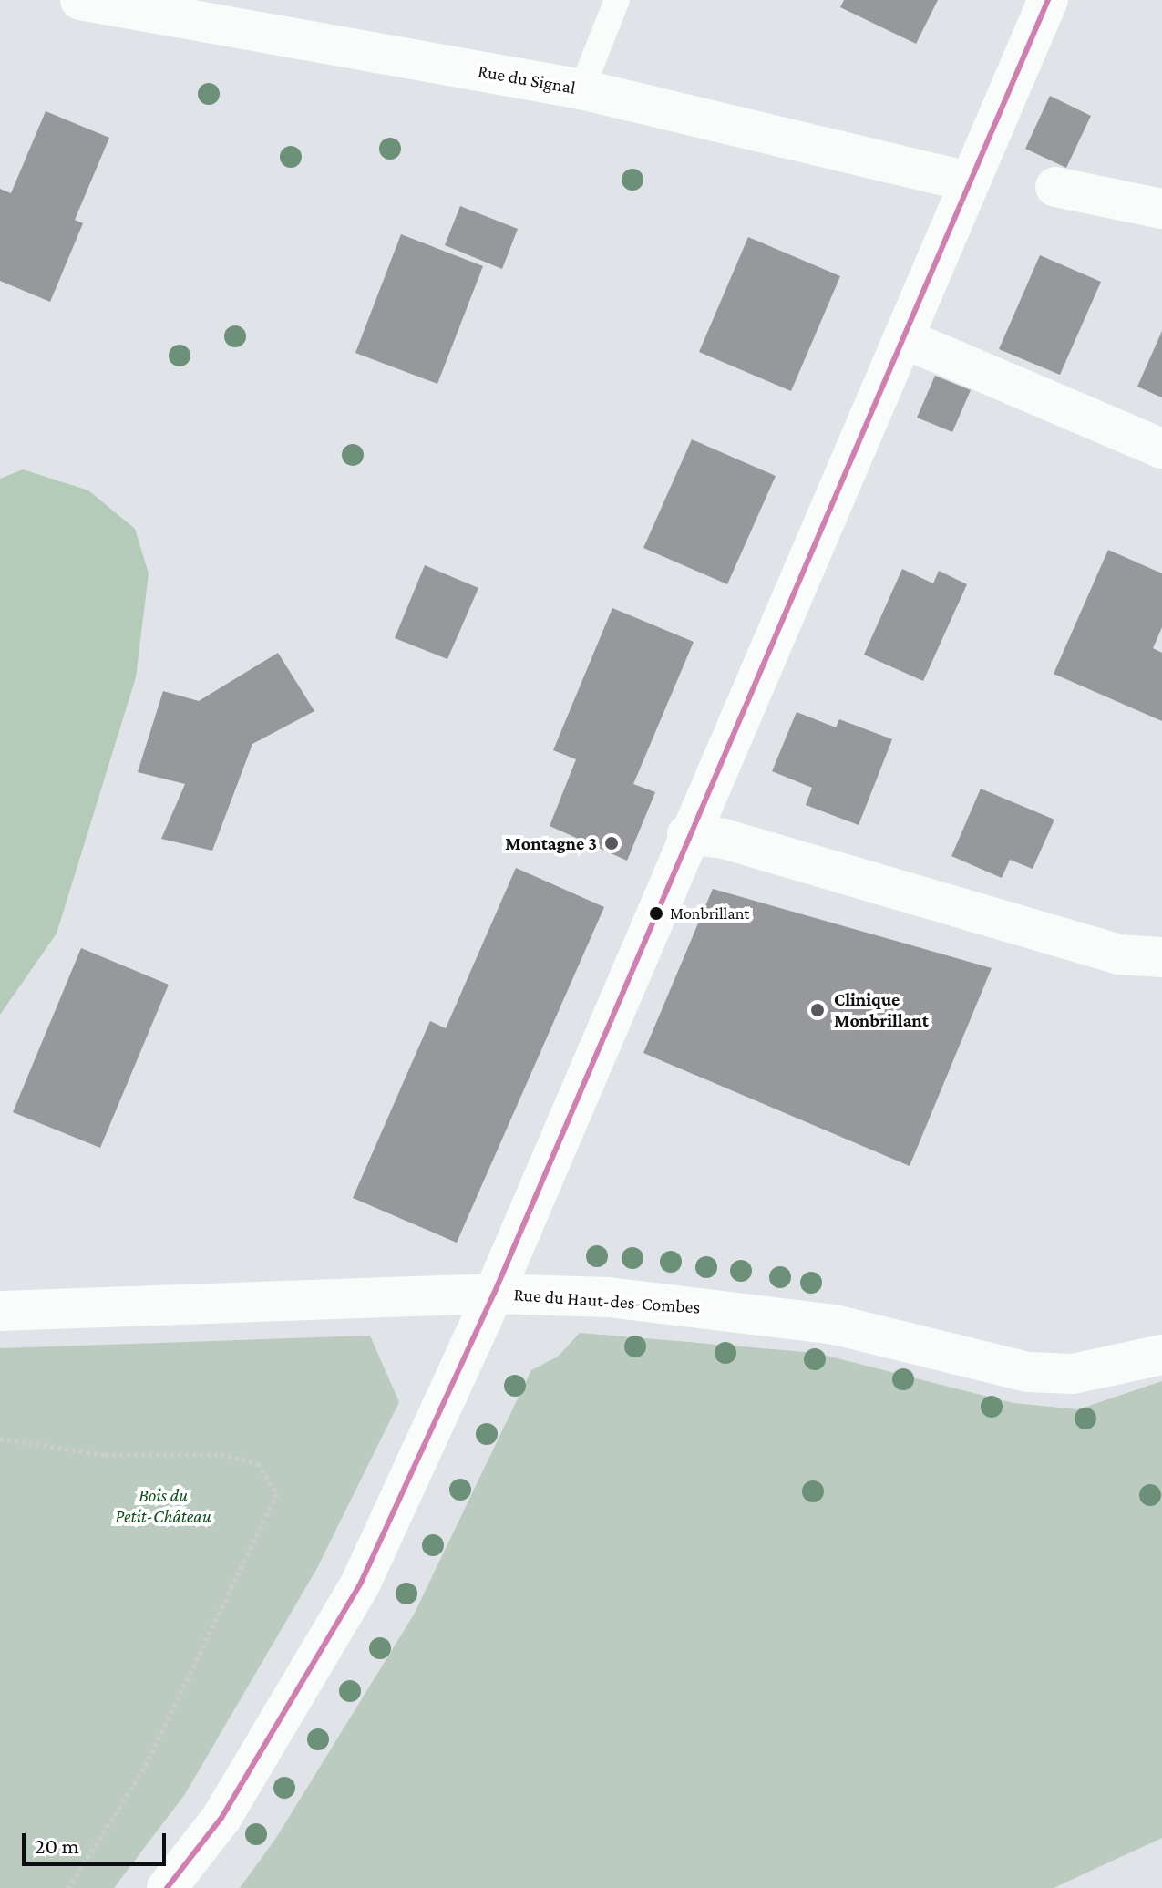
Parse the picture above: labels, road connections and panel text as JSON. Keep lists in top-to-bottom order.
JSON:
{
  "streets": {
    "street": ["Rue du Signal", "Rue du Haut-des-Combes"]
  },
  "parks": ["Bois du Petit-Château"],
  "places": ["Montagne 3", "Monbrillant", "Clinique Monbrillant"],
  "scale_bar": "20 m"
}
